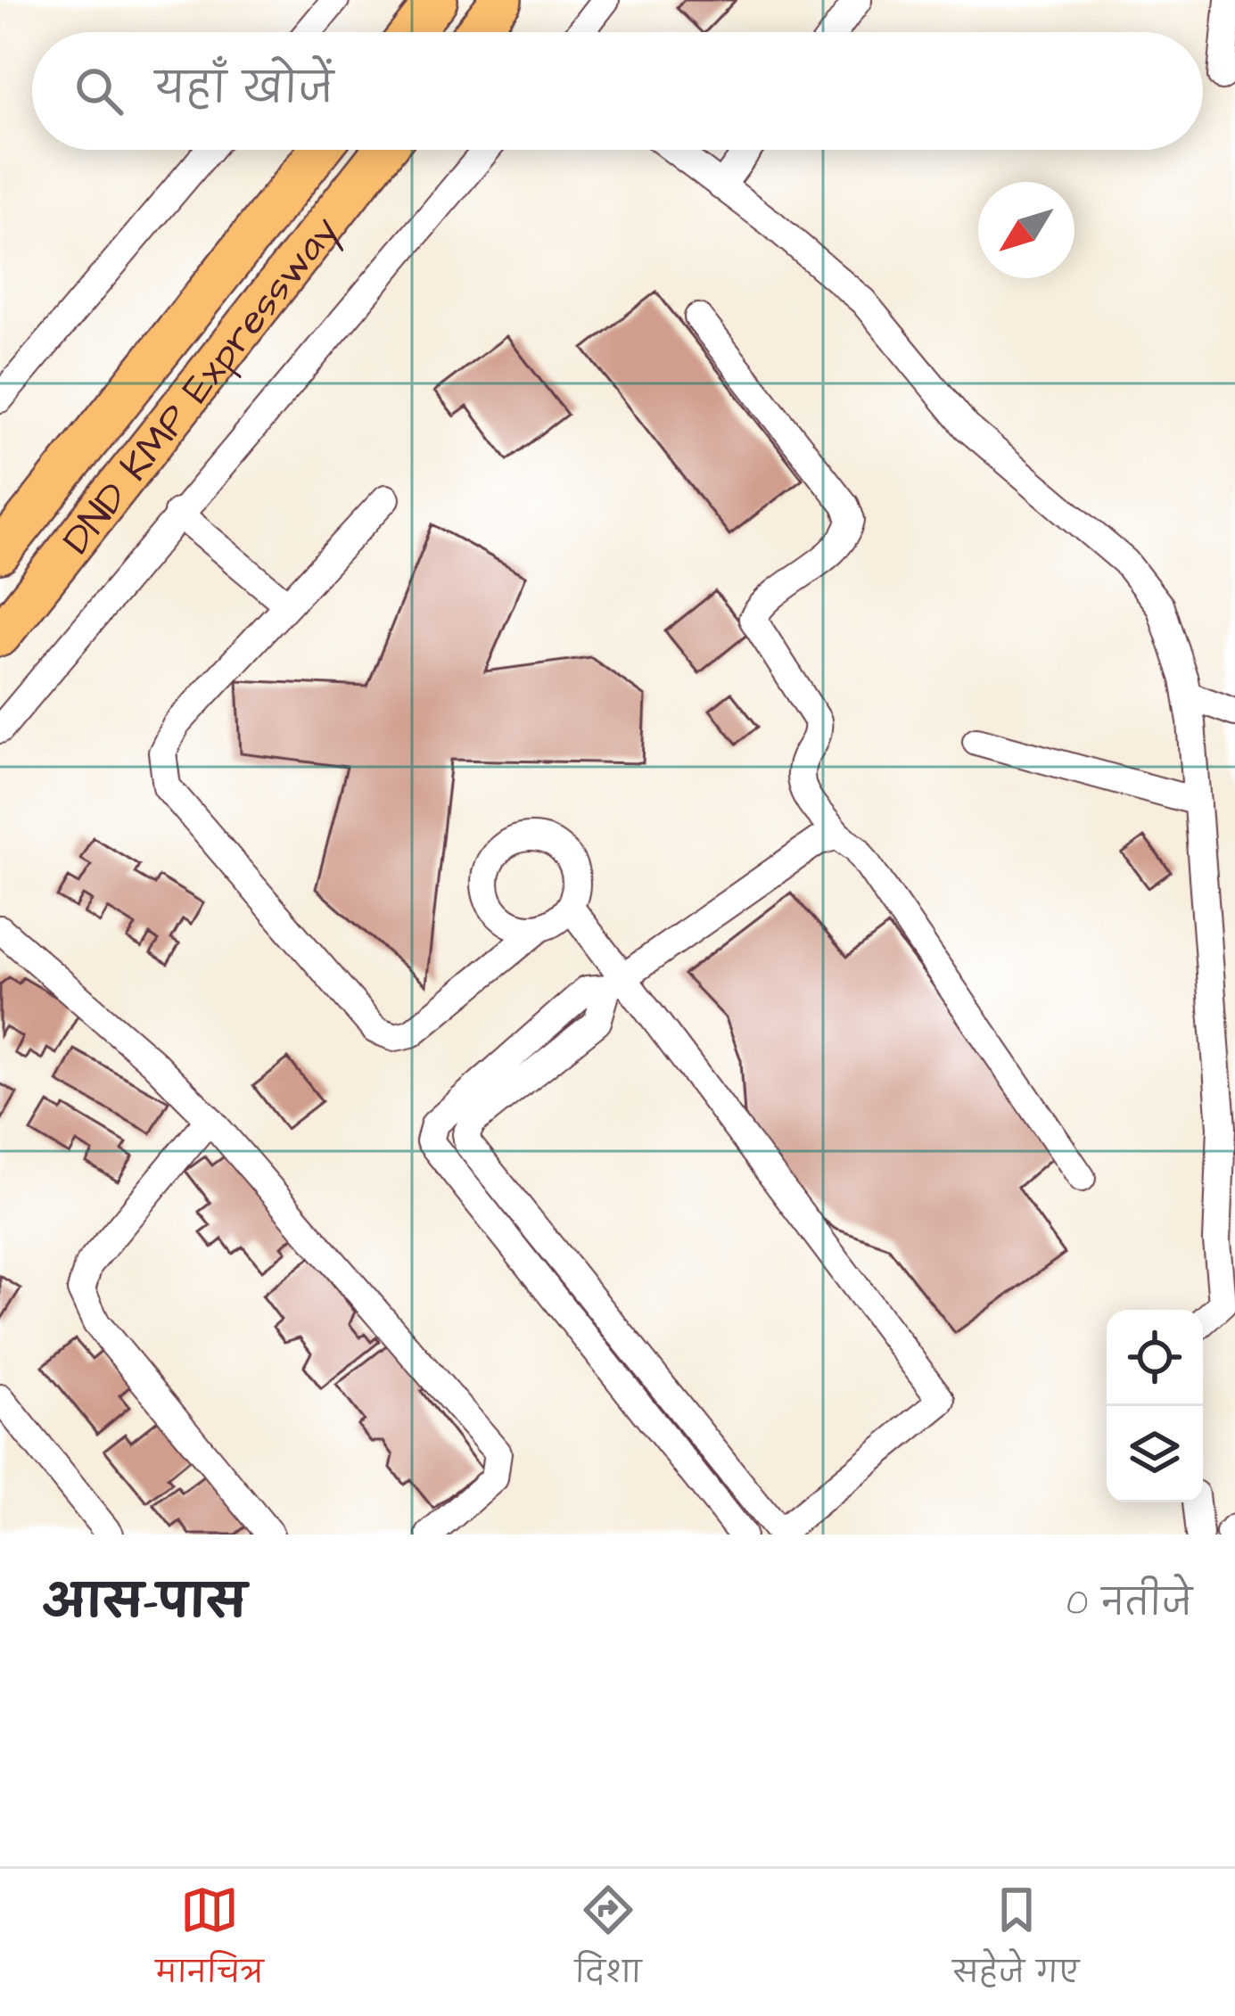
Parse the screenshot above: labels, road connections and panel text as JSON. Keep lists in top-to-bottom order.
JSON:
{
  "streets": {
    "highway": ["DND KMP Expressway"]
  },
  "north": "bottom left",
  "page": {
    "search": "यहाँ खोजें",
    "heading": ["आस-पास", "0 नतीजे"],
    "nav": ["मानचित्र", "दिशा", "सहेजे गए"]
  }
}
